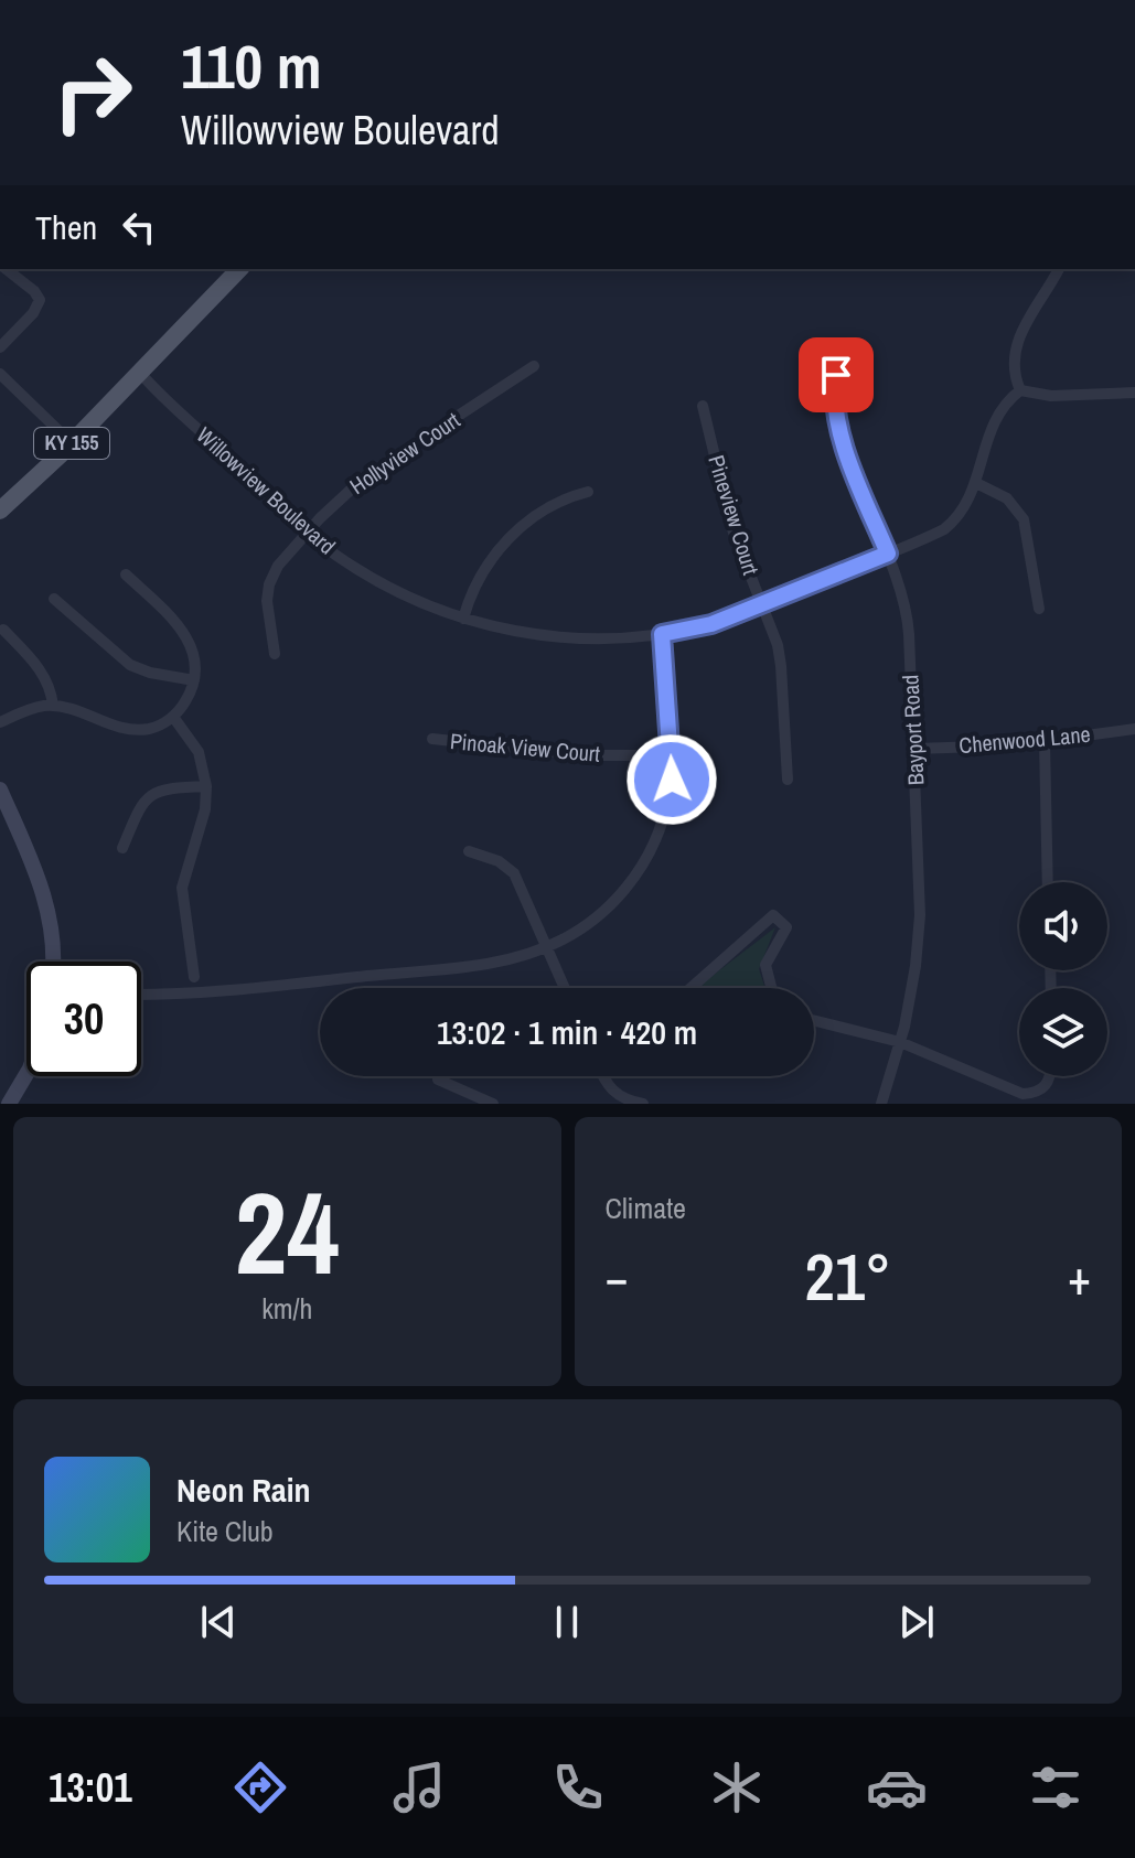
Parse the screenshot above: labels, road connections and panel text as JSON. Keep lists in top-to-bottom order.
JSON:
{
  "streets": {
    "main road": ["KY 155"],
    "street": [
      "Hollyview Court",
      "Willowview Boulevard",
      "Pineview Court",
      "Bayport Road",
      "Chenwood Lane",
      "Pinoak View Court"
    ]
  },
  "crossings": [
    ["KY 155", "Willowview Boulevard"],
    ["Hollyview Court", "Willowview Boulevard"],
    ["Willowview Boulevard", "Pineview Court"],
    ["Willowview Boulevard", "Bayport Road"],
    ["Bayport Road", "Chenwood Lane"]
  ],
  "page": {
    "turn": ["110 m", "Willowview Boulevard"],
    "then": "Then",
    "limit": "30",
    "trip": "13:02 · 1 min · 420 m",
    "tile": [
      ["24", "km/h"],
      "Climate"
    ],
    "heat": ["−", "21°", "+"],
    "song": ["Neon Rain", "Kite Club"],
    "tabs": "13:01"
  }
}
